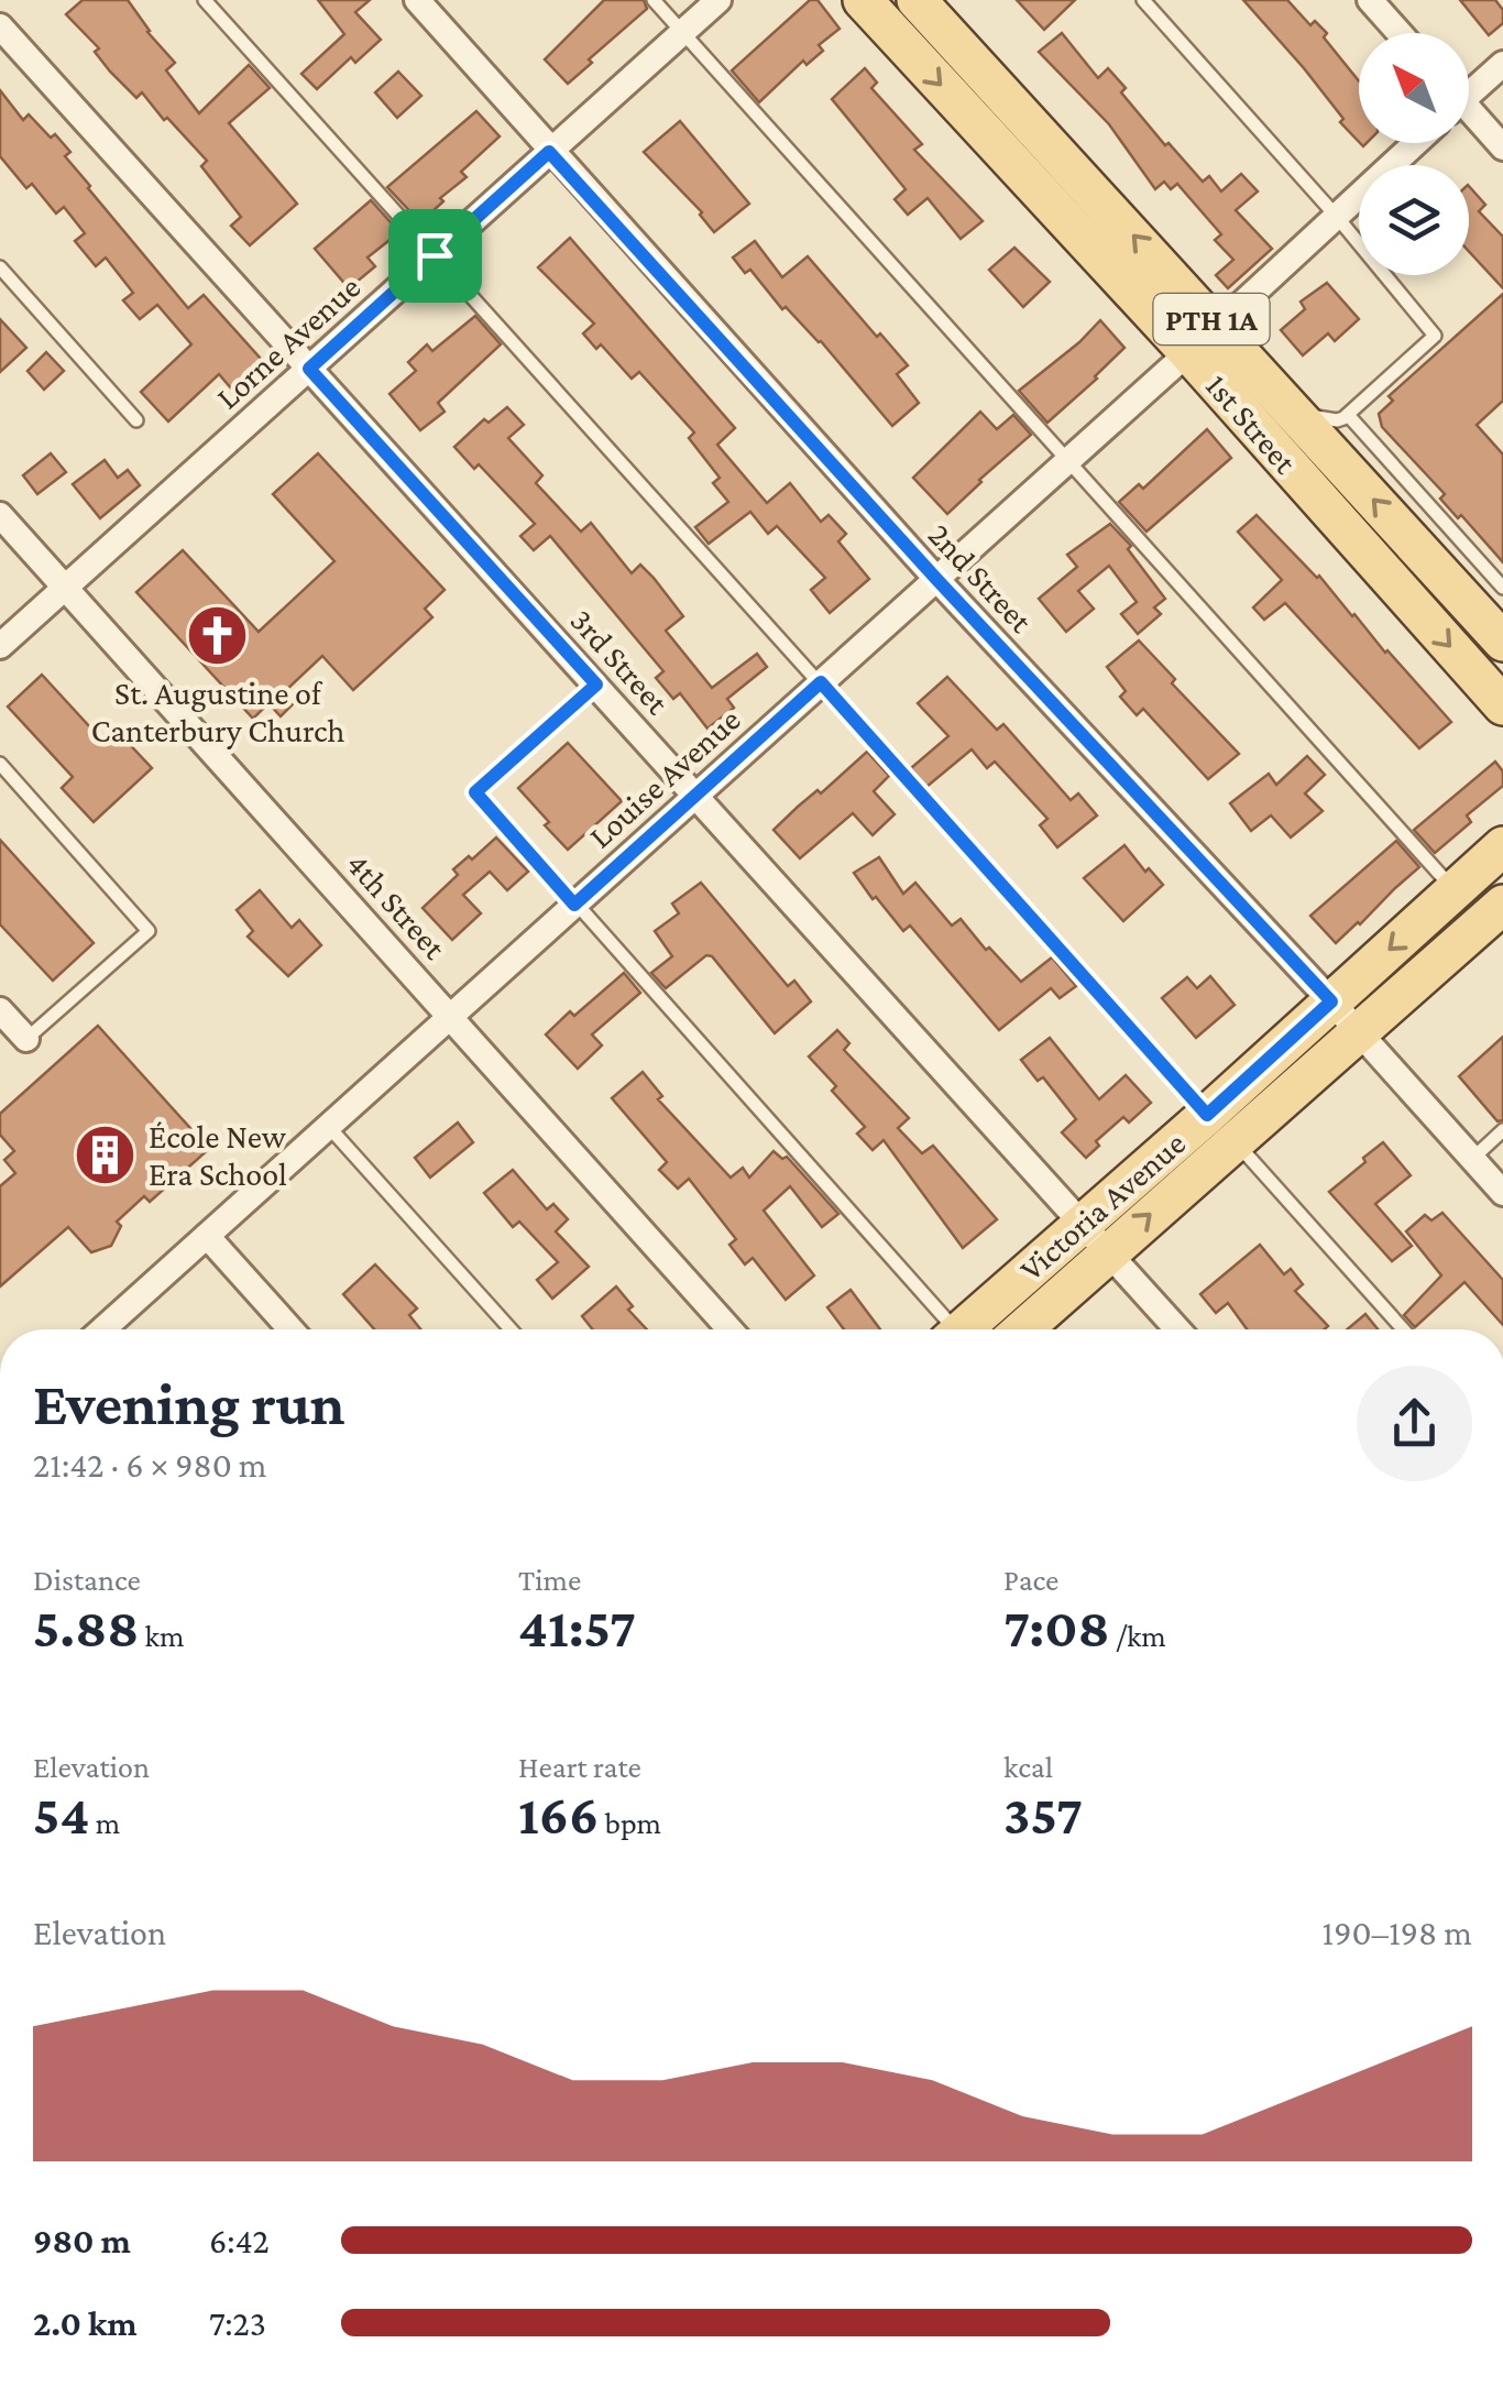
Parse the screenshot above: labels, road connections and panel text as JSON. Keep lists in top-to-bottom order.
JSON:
{
  "streets": {
    "main road": ["PTH 1A", "1st Street", "Victoria Avenue"],
    "street": [
      "Lorne Avenue",
      "2nd Street",
      "3rd Street",
      "Louise Avenue",
      "4th Street"
    ]
  },
  "crossings": [
    ["Lorne Avenue", "2nd Street"],
    ["Lorne Avenue", "3rd Street"],
    ["Lorne Avenue", "4th Street"],
    ["1st Street", "Louise Avenue"],
    ["2nd Street", "Louise Avenue"],
    ["2nd Street", "Victoria Avenue"],
    ["3rd Street", "Louise Avenue"],
    ["3rd Street", "Victoria Avenue"],
    ["Louise Avenue", "4th Street"]
  ],
  "places": {
    "church": ["St. Augustine of Canterbury Church"],
    "building": ["École New Era School"]
  },
  "north": "top left",
  "page": {
    "heading": ["Evening run", "21:42 · 6 × 980 m"],
    "stats": [
      ["Distance", "5.88 km"],
      ["Time", "41:57"],
      ["Pace", "7:08 /km"],
      ["Elevation", "54 m"],
      ["Heart rate", "166 bpm"],
      ["kcal", "357"]
    ],
    "chart": ["Elevation", "190–198 m"],
    "list": [
      {
        "name": "980 m",
        "note": "6:42"
      },
      {
        "name": "2.0 km",
        "note": "7:23"
      }
    ]
  }
}
